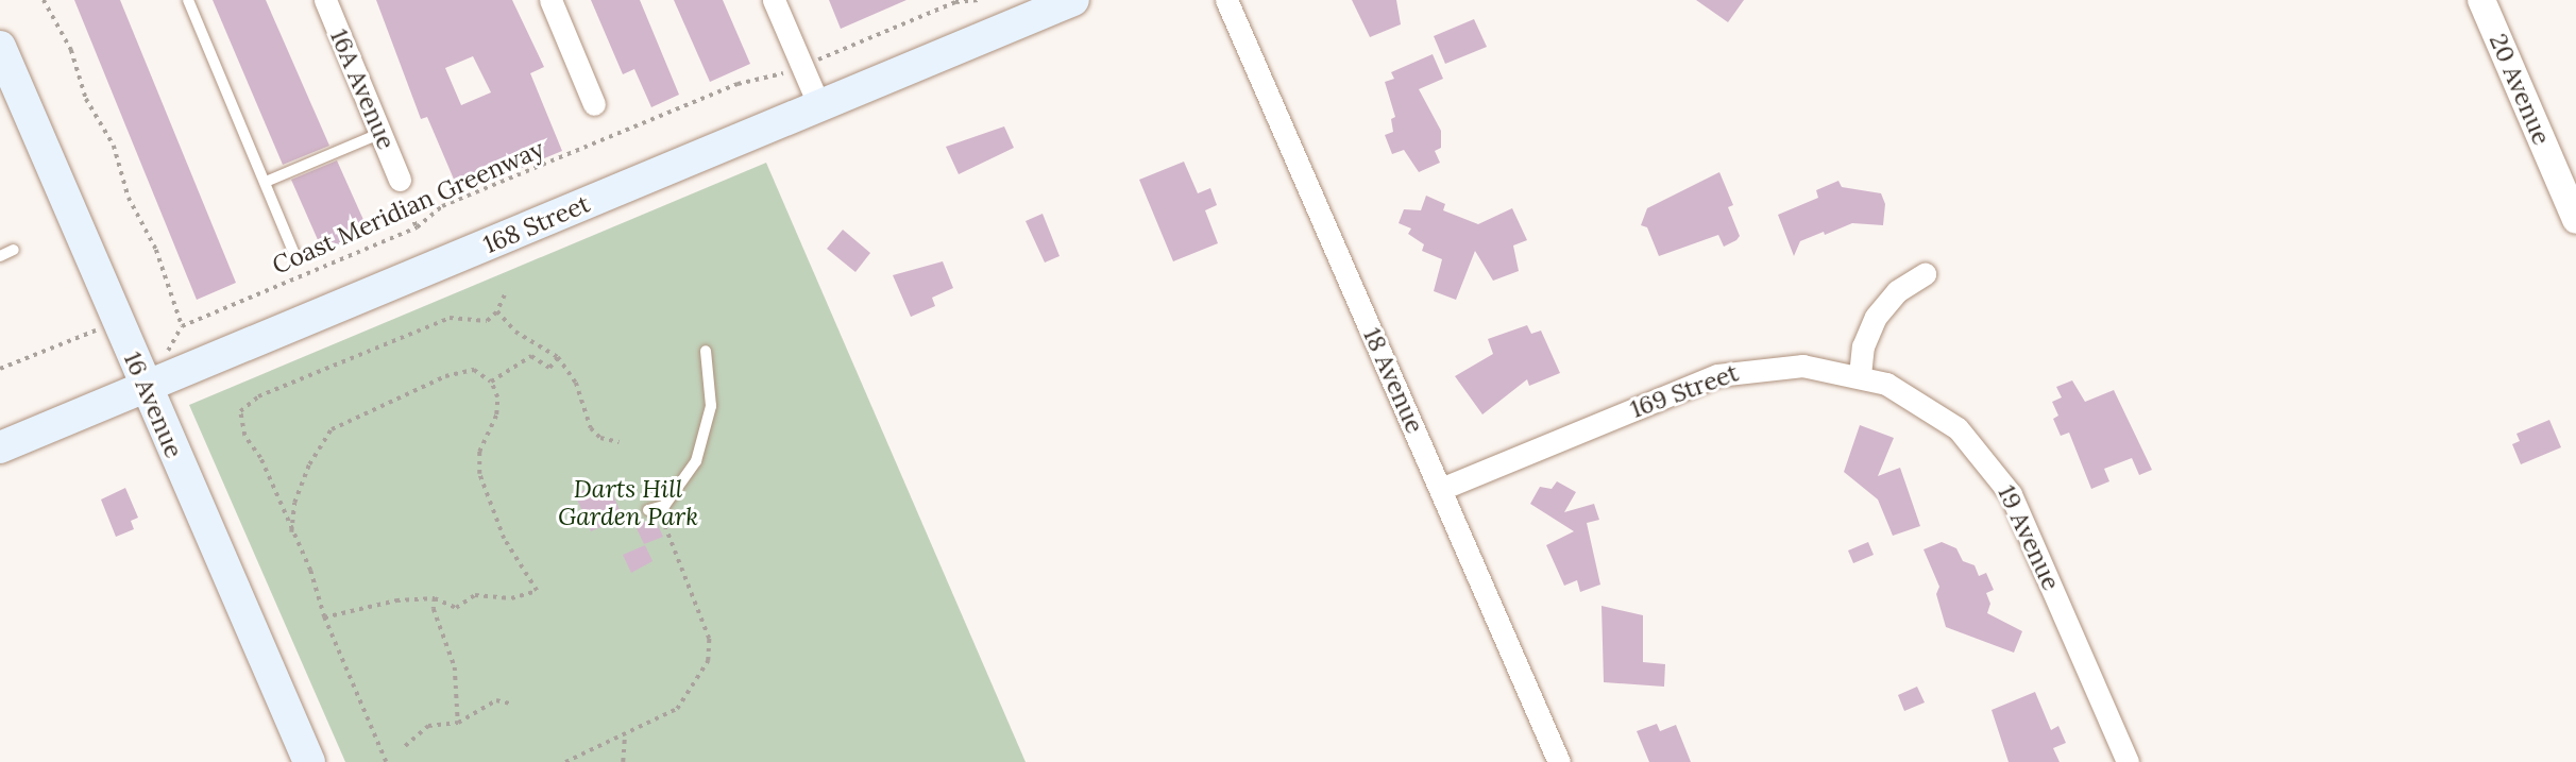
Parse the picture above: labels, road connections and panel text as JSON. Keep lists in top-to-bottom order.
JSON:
{
  "streets": {
    "main road": ["168 Street", "16 Avenue"],
    "street": [
      "16A Avenue",
      "20 Avenue",
      "18 Avenue",
      "169 Street",
      "19 Avenue"
    ],
    "path": ["Coast Meridian Greenway"]
  },
  "crossings": [
    ["168 Street", "16 Avenue"],
    ["18 Avenue", "169 Street"],
    ["169 Street", "19 Avenue"]
  ],
  "parks": ["Darts Hill Garden Park"]
}
